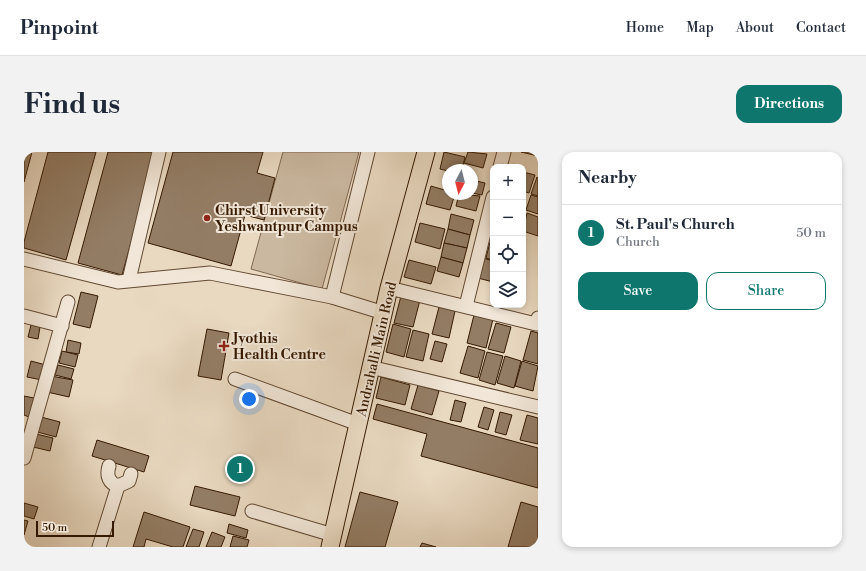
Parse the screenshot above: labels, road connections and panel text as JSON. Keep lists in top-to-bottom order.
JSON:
{
  "streets": {
    "main road": ["Andrahalli Main Road"]
  },
  "places": {
    "other": ["Chirst University Yeshwantpur Campus"],
    "health": ["Jyothis Health Centre"]
  },
  "scale_bar": "50 m",
  "north": "bottom",
  "page": {
    "header": "Pinpoint",
    "nav": [
      "Home",
      "Map",
      "About",
      "Contact"
    ],
    "buttons": [
      "Directions",
      ["Save", "Share"]
    ],
    "title": "Find us",
    "heading": "Nearby",
    "map_buttons": ["+", "−"],
    "list": [
      {
        "mark": "1",
        "name": "St. Paul's Church",
        "note": "Church",
        "value": "50 m"
      }
    ],
    "pins": "1",
    "scale": "50 m"
  }
}
